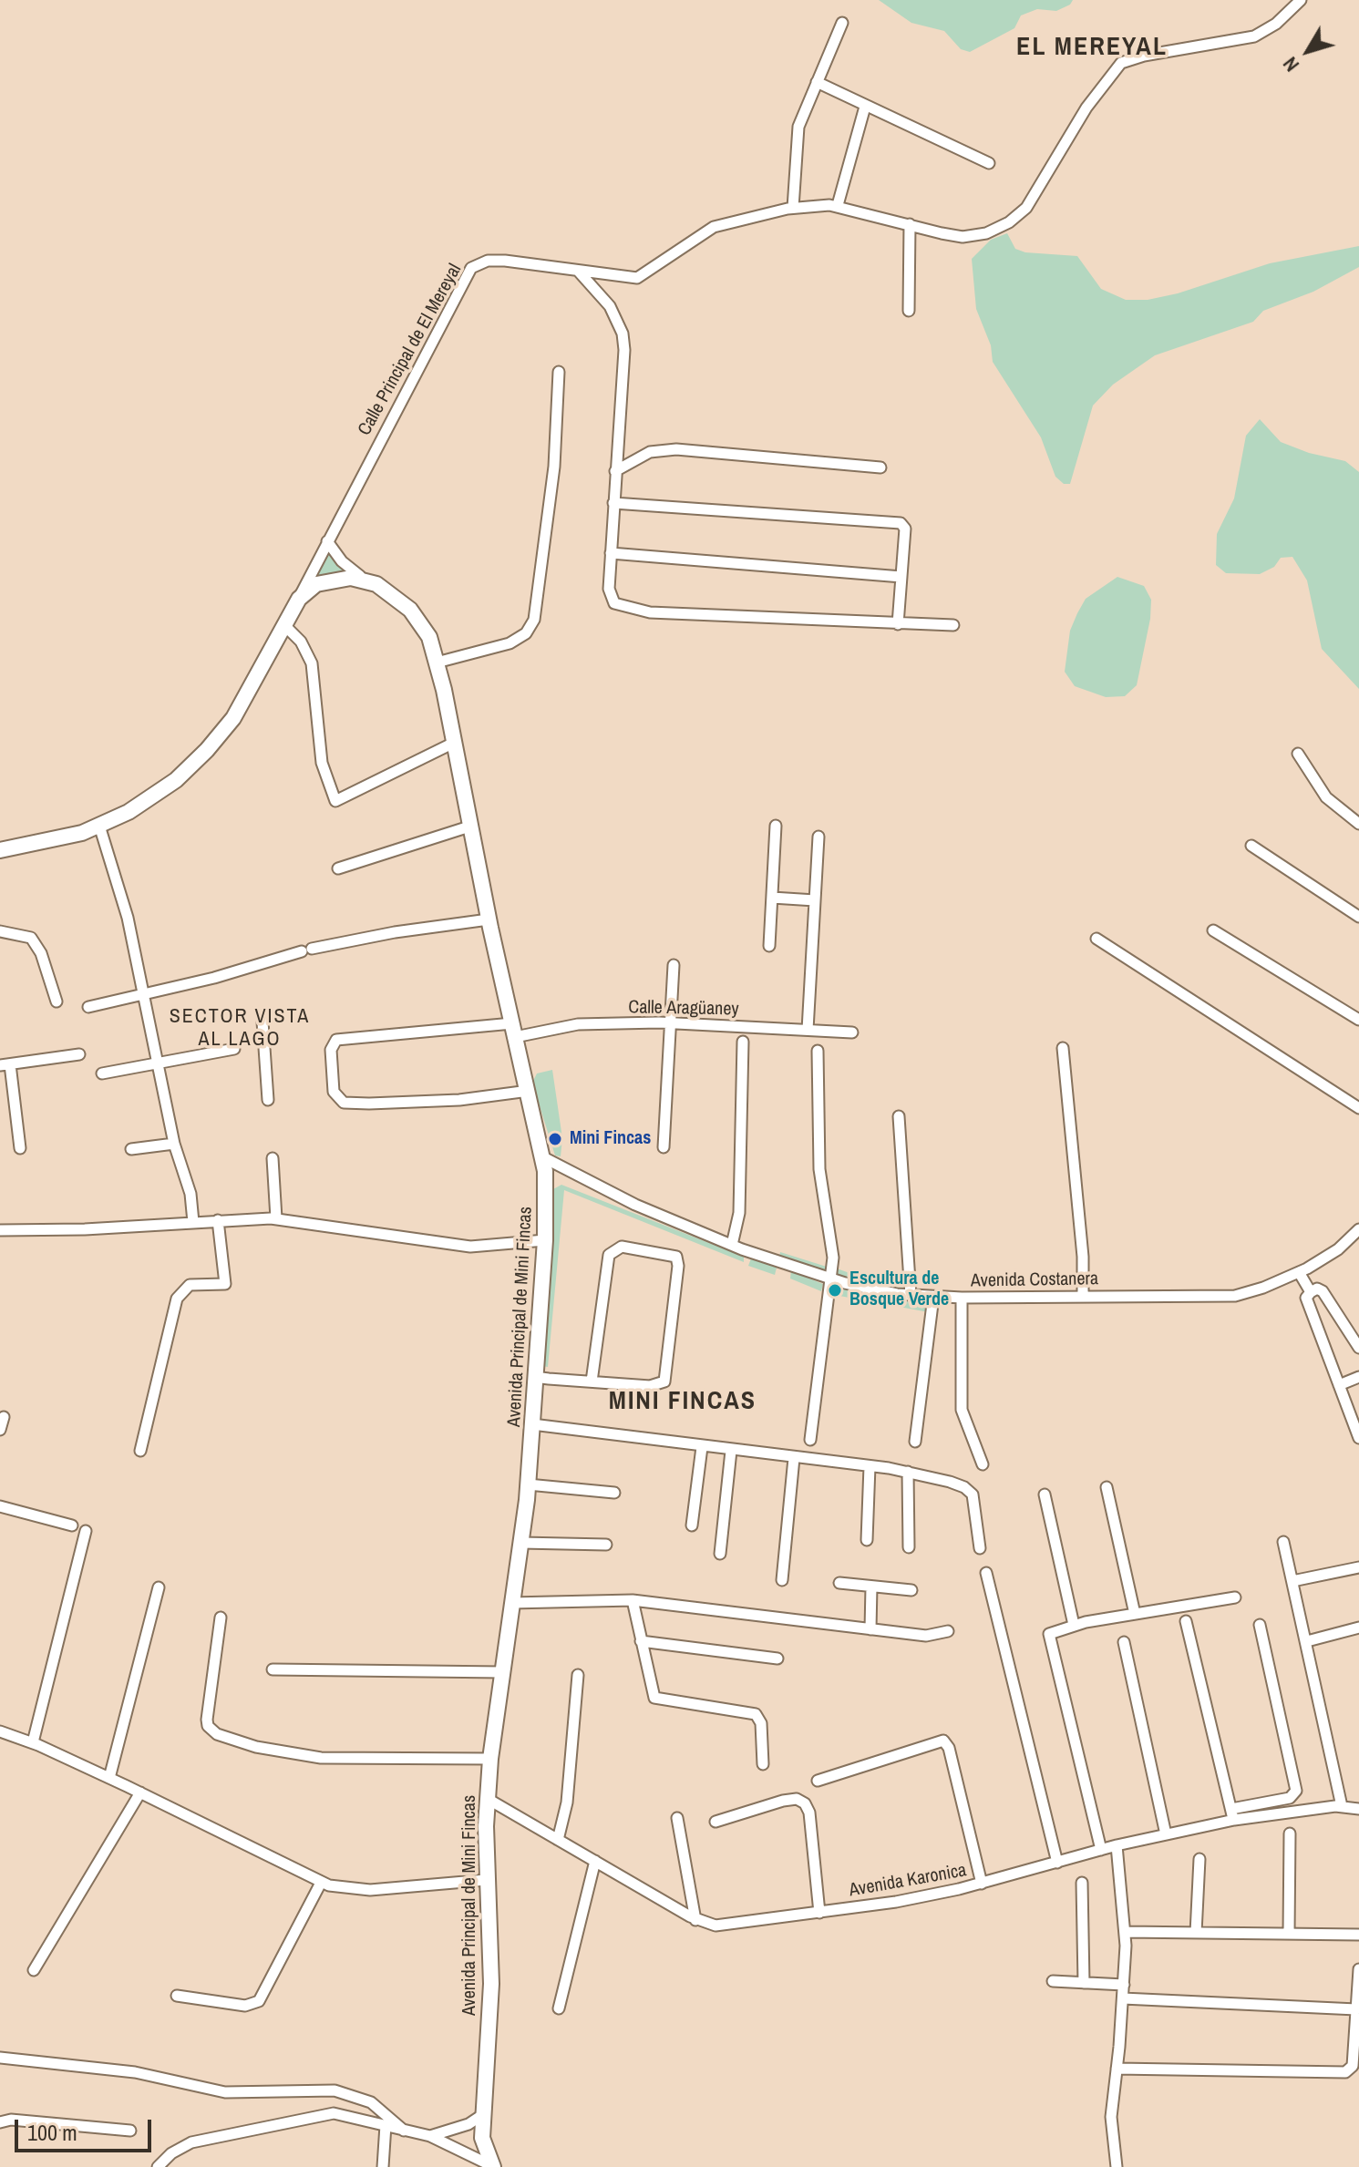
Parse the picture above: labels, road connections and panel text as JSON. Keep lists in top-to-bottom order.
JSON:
{
  "streets": {
    "street": [
      "Calle Principal de El Mereyal",
      "Calle Aragüaney",
      "Avenida Costanera",
      "Avenida Principal de Mini Fincas",
      "Avenida Karonica"
    ]
  },
  "crossings": [
    ["Calle Aragüaney", "Avenida Principal de Mini Fincas"],
    ["Avenida Costanera", "Avenida Principal de Mini Fincas"],
    ["Avenida Principal de Mini Fincas", "Avenida Karonica"]
  ],
  "districts": ["EL MEREYAL", "SECTOR VISTA AL LAGO", "MINI FINCAS"],
  "places": ["Mini Fincas", "Escultura de Bosque Verde"],
  "scale_bar": "100 m",
  "north": "bottom left"
}
